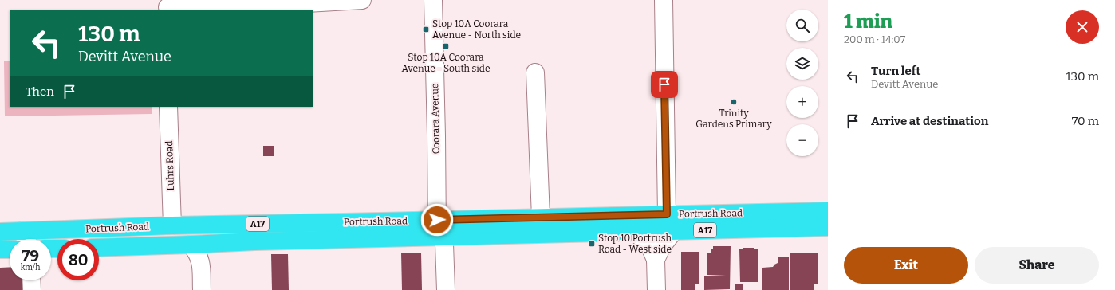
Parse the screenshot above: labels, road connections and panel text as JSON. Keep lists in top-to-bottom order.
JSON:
{
  "streets": {
    "highway": ["Portrush Road", "A17"],
    "street": ["Coorara Avenue", "Luhrs Road"]
  },
  "crossings": [
    ["Coorara Avenue", "Portrush Road"],
    ["Luhrs Road", "Portrush Road"]
  ],
  "places": {
    "transit": ["Stop 10A Coorara Avenue - North side", "Stop 10A Coorara Avenue - South side", "Stop 10 Portrush Road - West side"],
    "other": ["Trinity Gardens Primary"]
  },
  "page": {
    "heading": ["1 min", "200 m · 14:07"],
    "map_buttons": ["+", "−"],
    "turn": ["130 m", "Devitt Avenue"],
    "list": [
      {
        "name": "Turn left",
        "note": "Devitt Avenue",
        "value": "130 m"
      },
      {
        "name": "Arrive at destination",
        "value": "70 m"
      }
    ],
    "then": "Then",
    "speed": "79 km/h",
    "limit": "80",
    "buttons": ["Exit", "Share"]
  }
}
